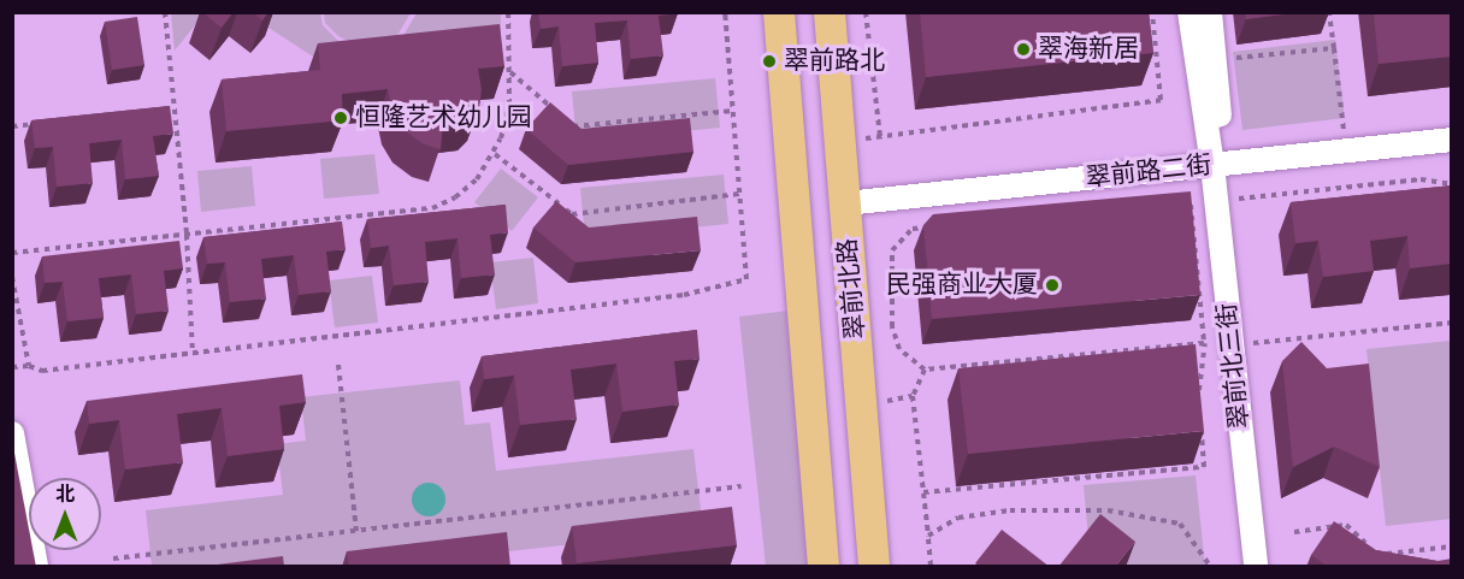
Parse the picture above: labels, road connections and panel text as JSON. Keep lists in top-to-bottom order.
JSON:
{
  "streets": {
    "main road": ["翠前北路"],
    "street": ["翠前路二街", "翠前北三街"]
  },
  "crossings": [
    ["翠前路二街", "翠前北路"],
    ["翠前路二街", "翠前北三街"]
  ],
  "places": [
    "翠海新居",
    "翠前路北",
    "恒隆艺术幼儿园",
    "民强商业大厦"
  ],
  "north": "top"
}
